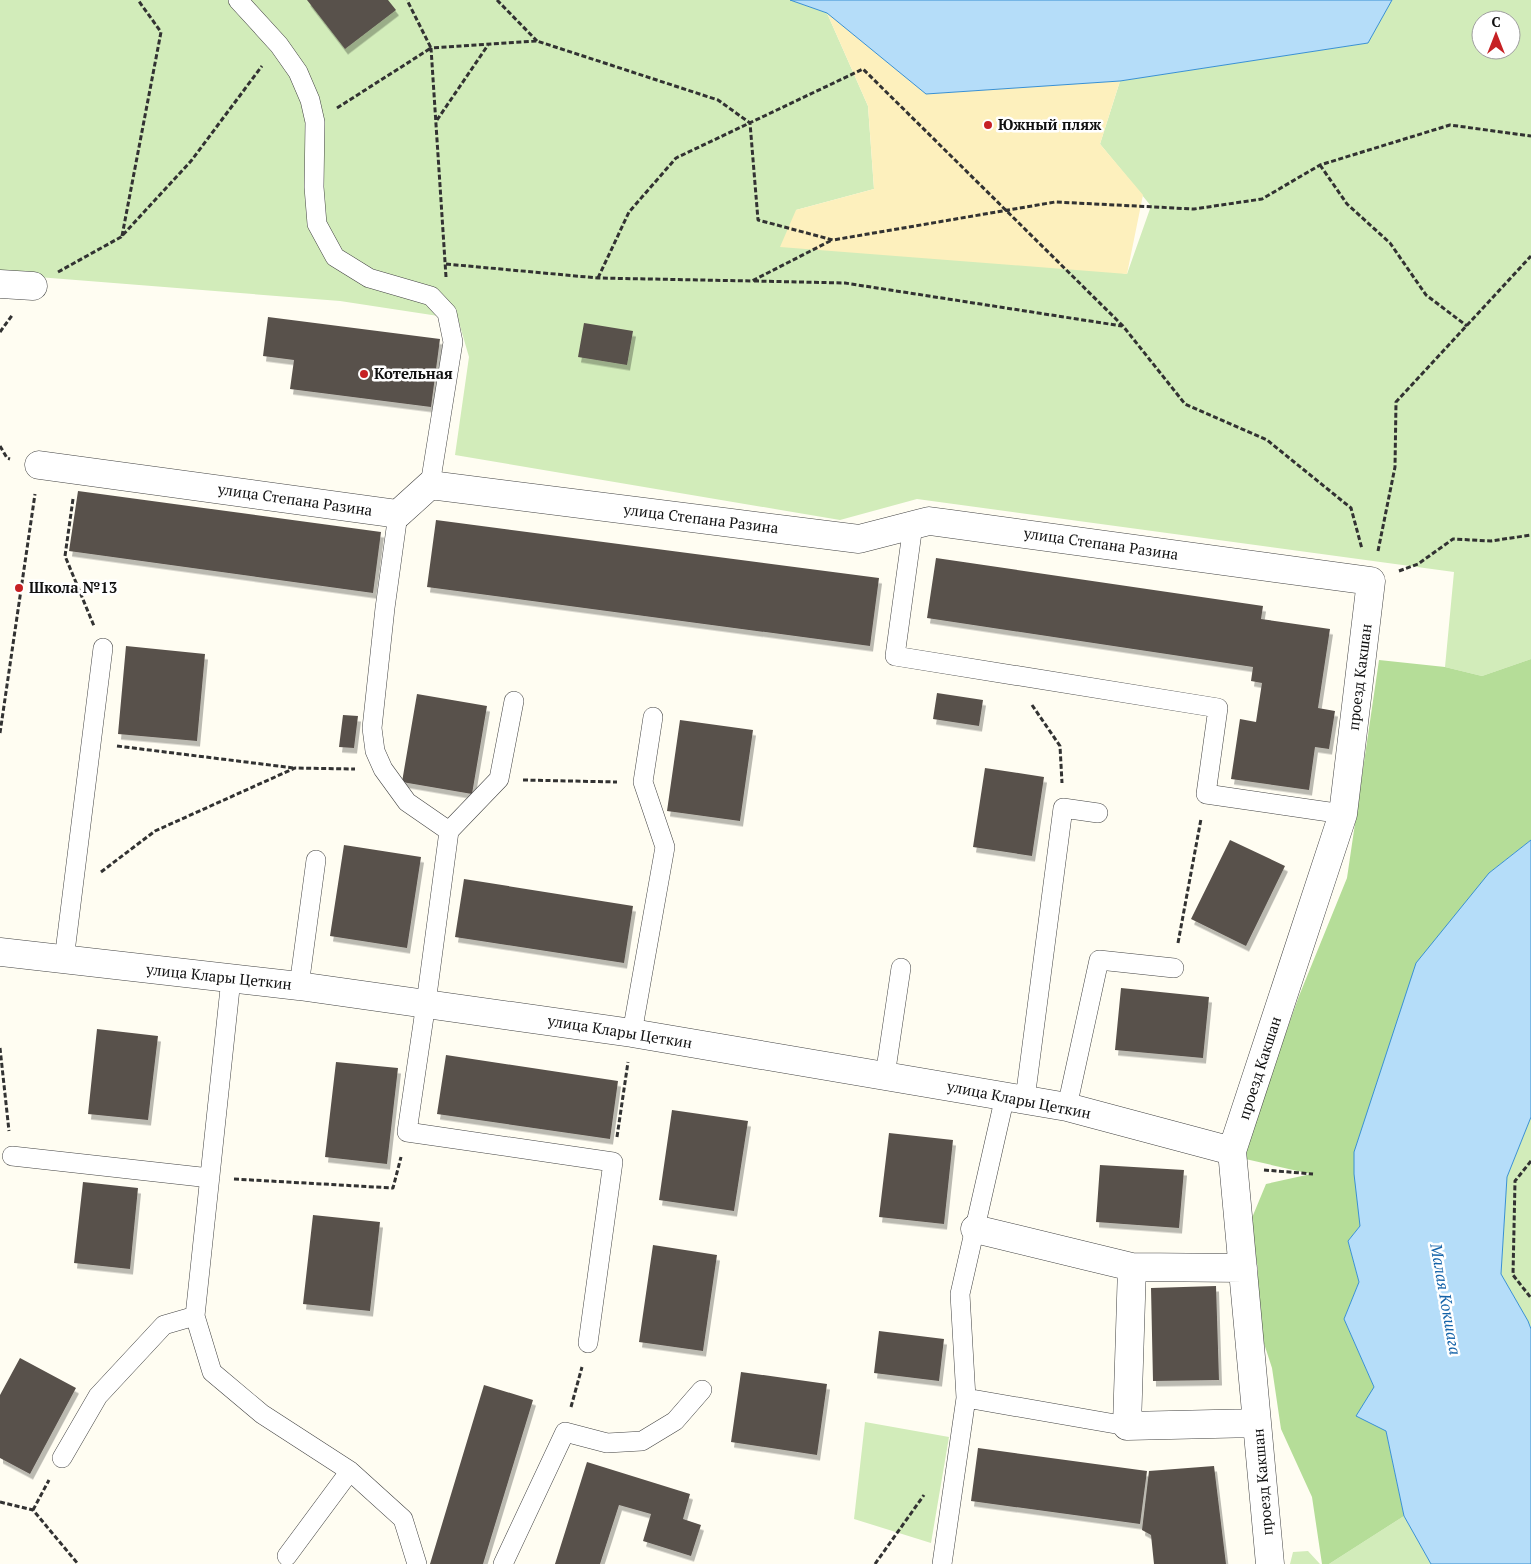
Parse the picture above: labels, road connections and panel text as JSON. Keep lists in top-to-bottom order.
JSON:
{
  "streets": {
    "street": ["улица Степана Разина", "проезд Какшан", "улица Клары Цеткин"]
  },
  "crossings": [
    ["улица Степана Разина", "проезд Какшан"],
    ["проезд Какшан", "улица Клары Цеткин"]
  ],
  "water": ["Малая Кокшага"],
  "places": ["Южный пляж", "Котельная", "Школа №13"],
  "north": "top"
}
